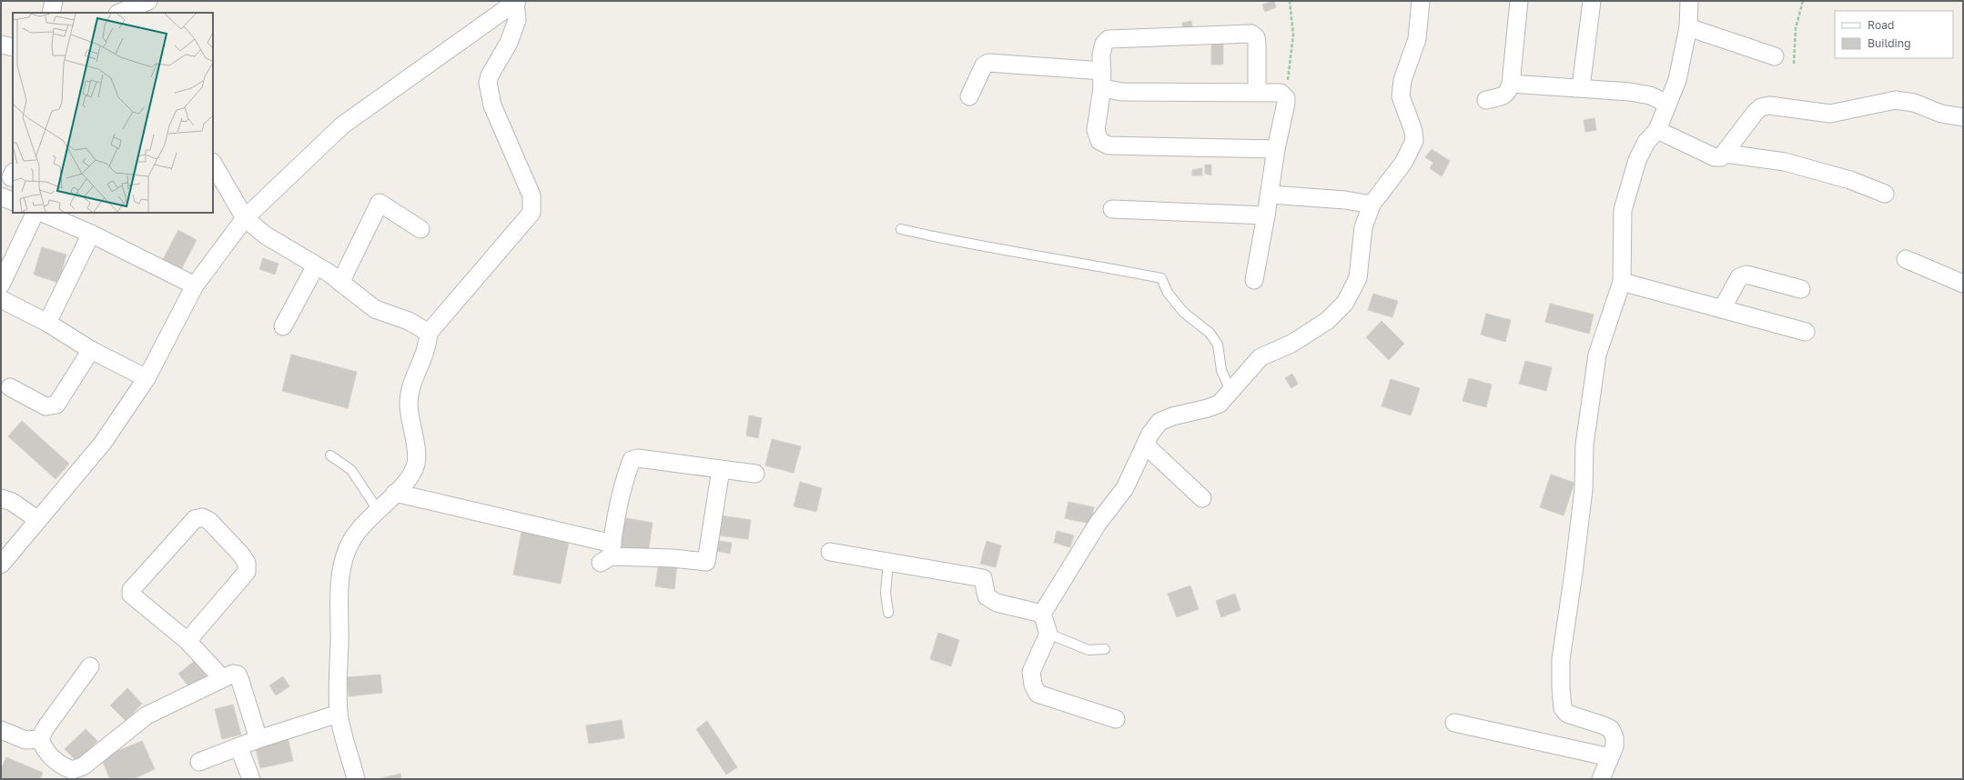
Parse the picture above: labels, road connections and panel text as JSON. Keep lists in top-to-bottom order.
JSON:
{
  "legend": ["Road", "Building"]
}
